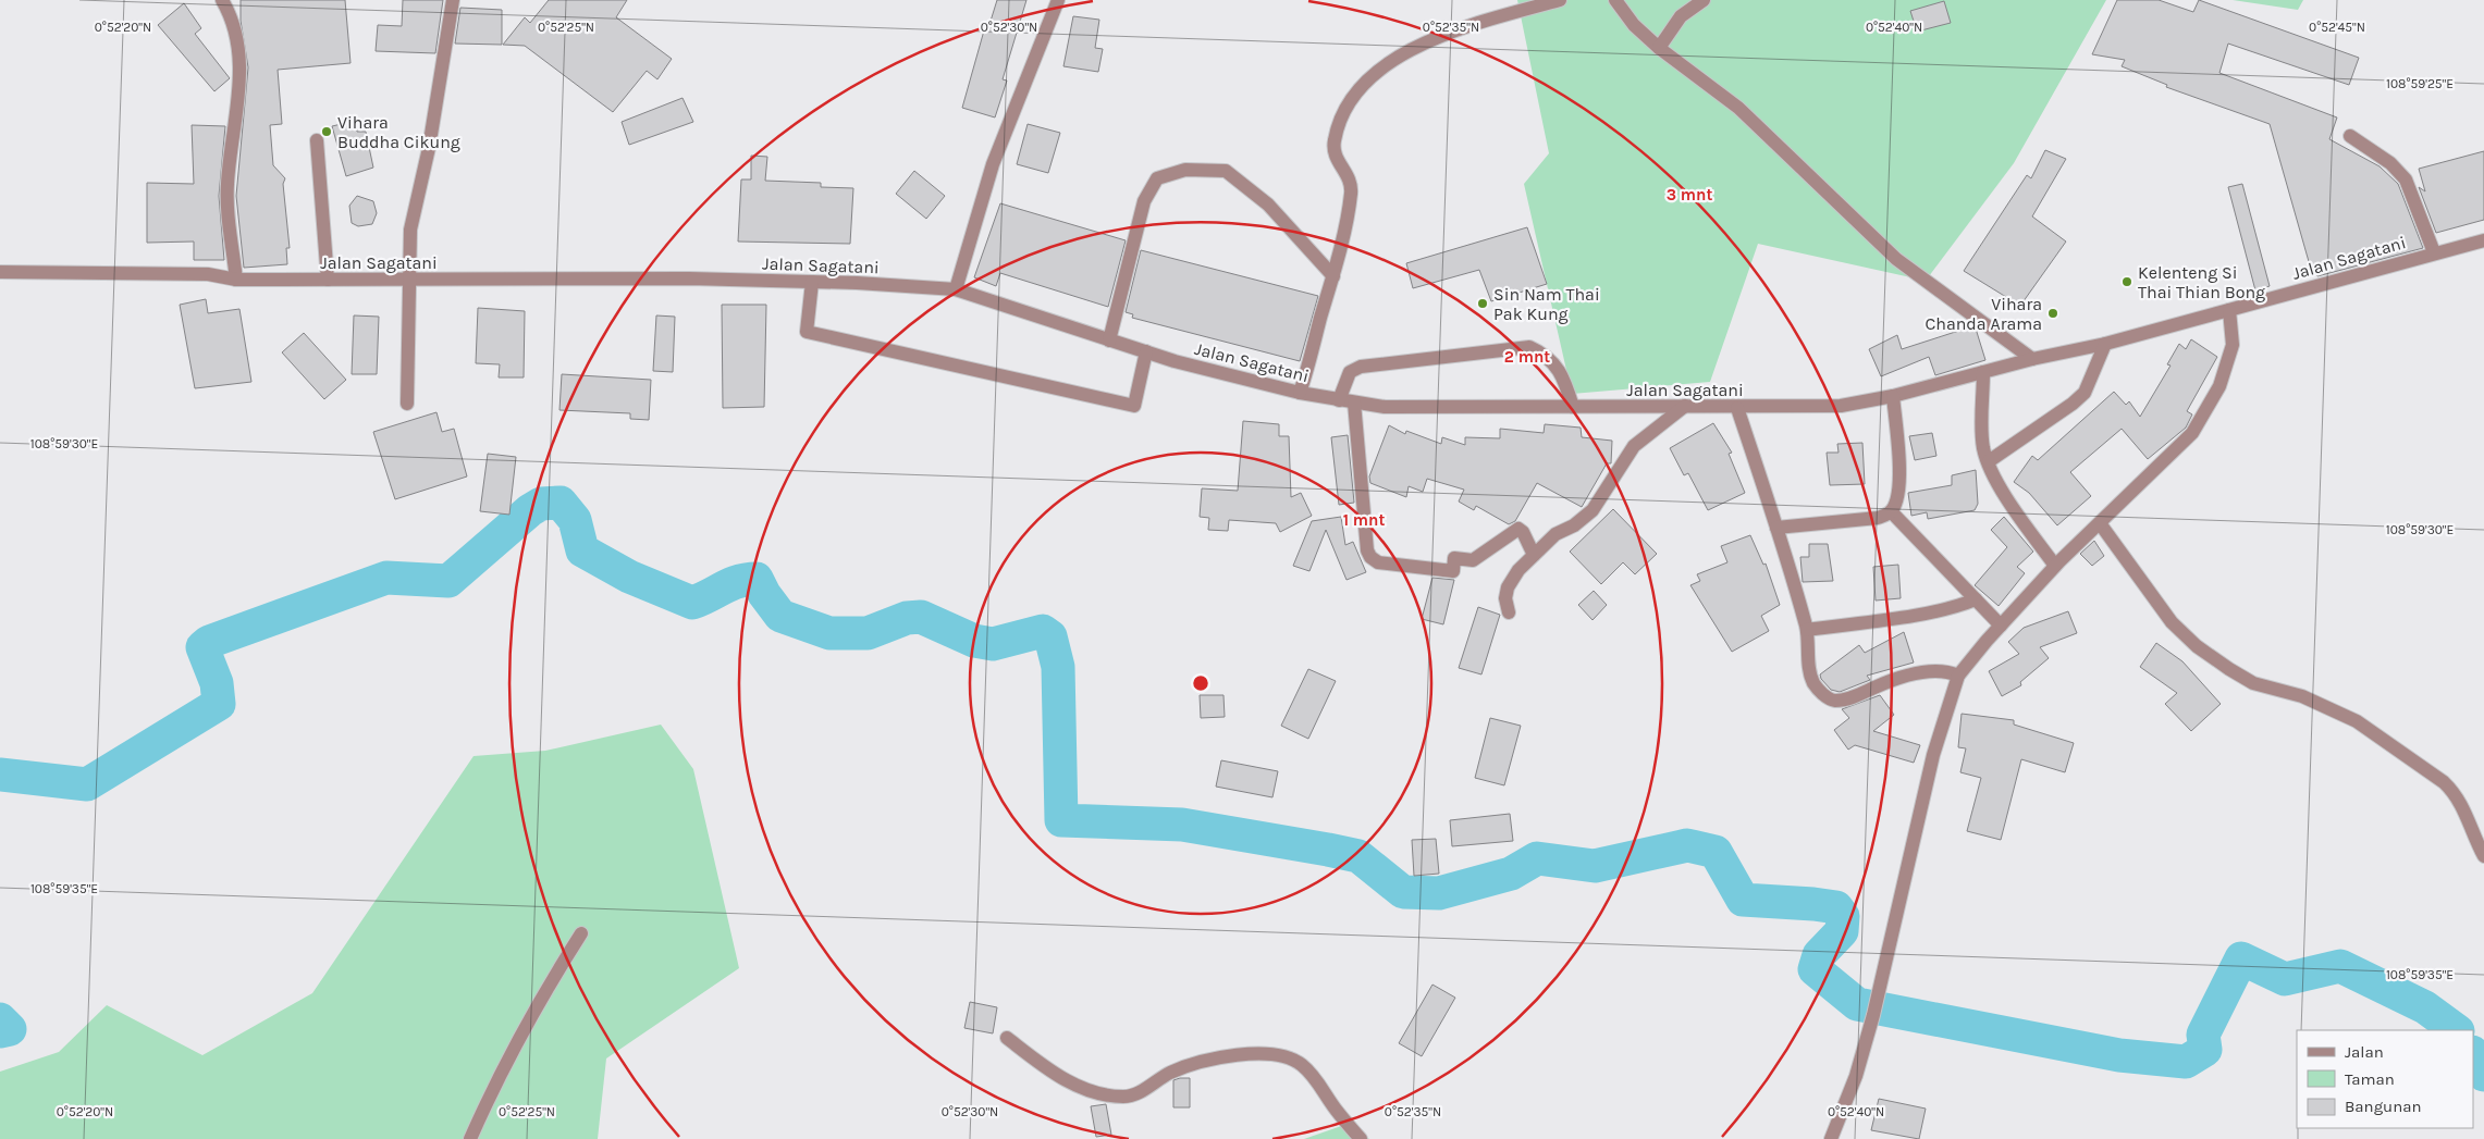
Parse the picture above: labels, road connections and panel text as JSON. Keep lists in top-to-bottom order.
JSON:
{
  "streets": {
    "street": ["Jalan Sagatani"]
  },
  "places": [
    "Vihara Buddha Cikung",
    "Kelenteng Si Thai Thian Bong",
    "Sin Nam Thai Pak Kung",
    "Vihara Chanda Arama"
  ],
  "legend": ["Jalan", "Taman", "Bangunan"],
  "coordinates": [
    "0°52'20\"N",
    "0°52'25\"N",
    "0°52'30\"N",
    "0°52'35\"N",
    "0°52'40\"N",
    "0°52'45\"N",
    "108°59'25\"E",
    "108°59'30\"E",
    "108°59'35\"E"
  ],
  "rings": ["3 mnt", "2 mnt", "1 mnt"]
}
